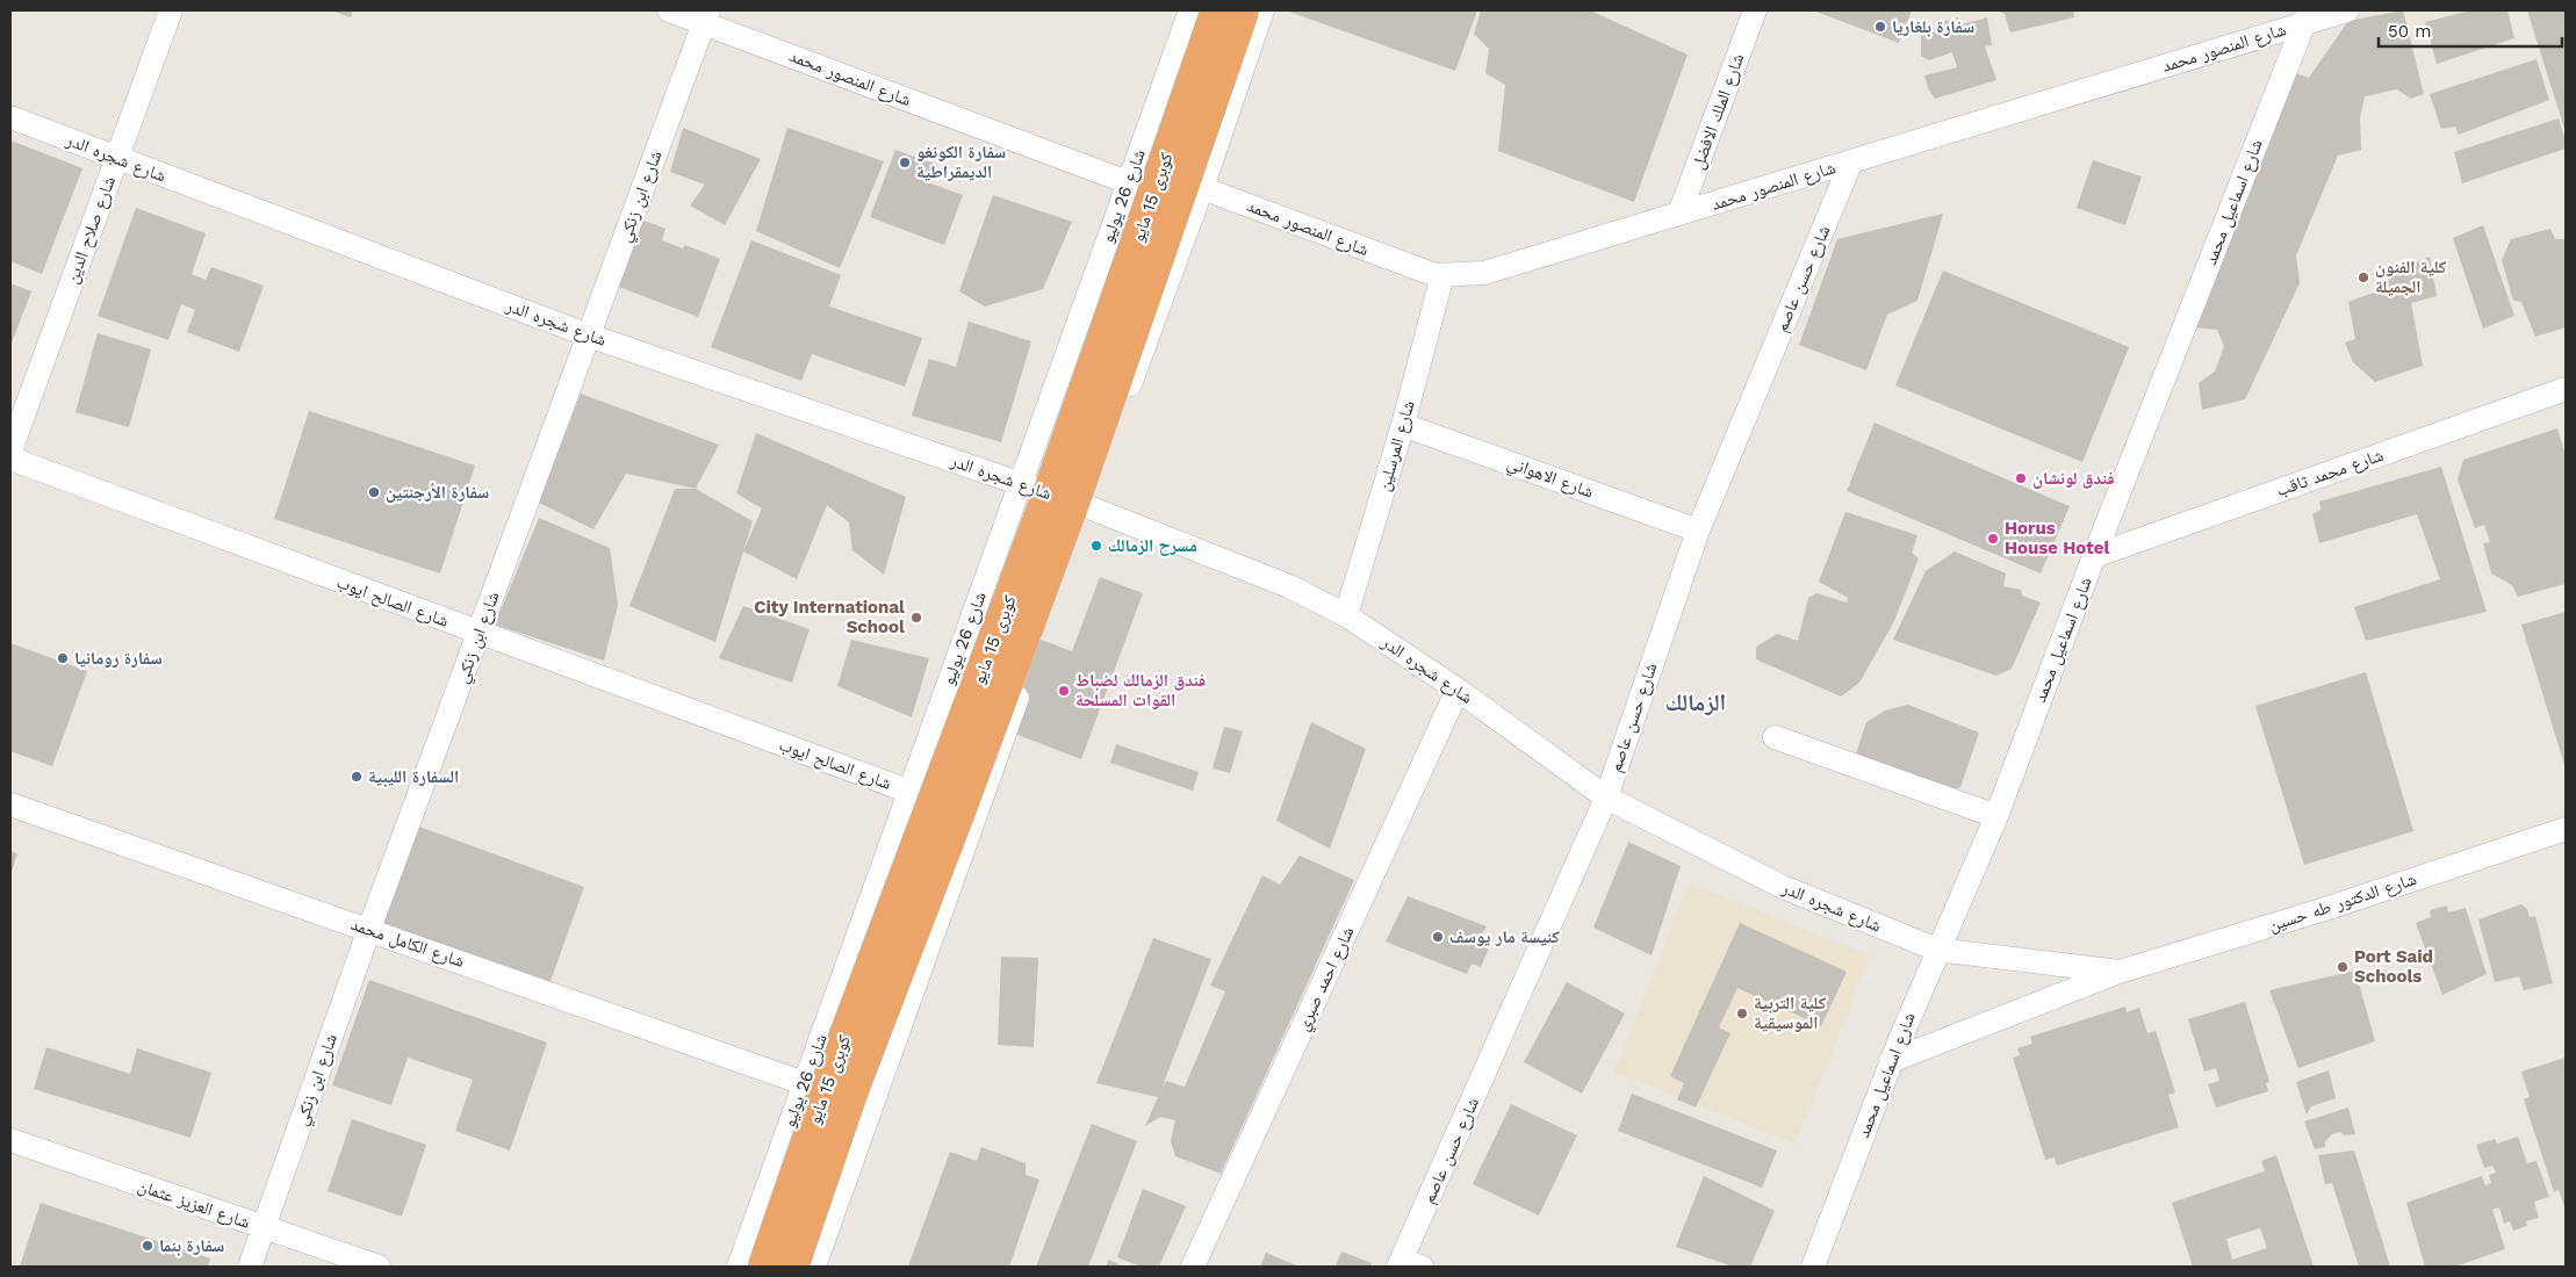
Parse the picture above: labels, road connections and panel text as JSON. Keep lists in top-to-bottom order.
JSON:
{
  "streets": {
    "highway": ["كوبرى 15 مايو"],
    "street": [
      "شارع المنصور محمد",
      "شارع الملك الافضل",
      "شارع شجره الدر",
      "شارع ابن زنكي",
      "شارع 26 يوليو",
      "شارع اسماعيل محمد",
      "شارع صلاح الدين",
      "شارع حسن عاصم",
      "شارع المرسلين",
      "شارع محمد ثاقب",
      "شارع الاهواني",
      "شارع الصالح ايوب",
      "شارع الدكتور طه حسين",
      "شارع الكامل محمد",
      "شارع احمد صبري",
      "شارع العزيز عثمان"
    ]
  },
  "crossings": [
    ["شارع المنصور محمد", "شارع الملك الافضل"],
    ["شارع المنصور محمد", "شارع ابن زنكي"],
    ["شارع المنصور محمد", "شارع 26 يوليو"],
    ["شارع المنصور محمد", "شارع اسماعيل محمد"],
    ["شارع المنصور محمد", "شارع حسن عاصم"],
    ["شارع المنصور محمد", "شارع المرسلين"],
    ["شارع شجره الدر", "شارع ابن زنكي"],
    ["شارع شجره الدر", "شارع 26 يوليو"],
    ["شارع شجره الدر", "شارع اسماعيل محمد"],
    ["شارع شجره الدر", "شارع صلاح الدين"],
    ["شارع شجره الدر", "شارع حسن عاصم"],
    ["شارع شجره الدر", "شارع المرسلين"],
    ["شارع شجره الدر", "شارع الدكتور طه حسين"],
    ["شارع شجره الدر", "شارع احمد صبري"],
    ["شارع ابن زنكي", "شارع الصالح ايوب"],
    ["شارع ابن زنكي", "شارع الكامل محمد"],
    ["شارع ابن زنكي", "شارع العزيز عثمان"],
    ["شارع 26 يوليو", "شارع الصالح ايوب"],
    ["شارع 26 يوليو", "شارع الكامل محمد"],
    ["شارع اسماعيل محمد", "شارع محمد ثاقب"],
    ["شارع اسماعيل محمد", "شارع الدكتور طه حسين"],
    ["شارع حسن عاصم", "شارع الاهواني"],
    ["شارع المرسلين", "شارع الاهواني"]
  ],
  "districts": ["الزمالك"],
  "places": [
    "سفارة بلغاريا",
    "سفارة الكونغو الديمقراطية",
    "كلية الفنون الجميلة",
    "فندق لونشان",
    "سفارة الأرجنتين",
    "Horus House Hotel",
    "مسرح الزمالك",
    "City International School",
    "سفارة رومانيا",
    "فندق الزمالك لضباط القوات المسلحة",
    "السفارة الليبية",
    "كنيسة مار يوسف",
    "Port Said Schools",
    "كلية التربية الموسيقية",
    "سفارة بنما"
  ],
  "scale_bar": "50 m"
}
